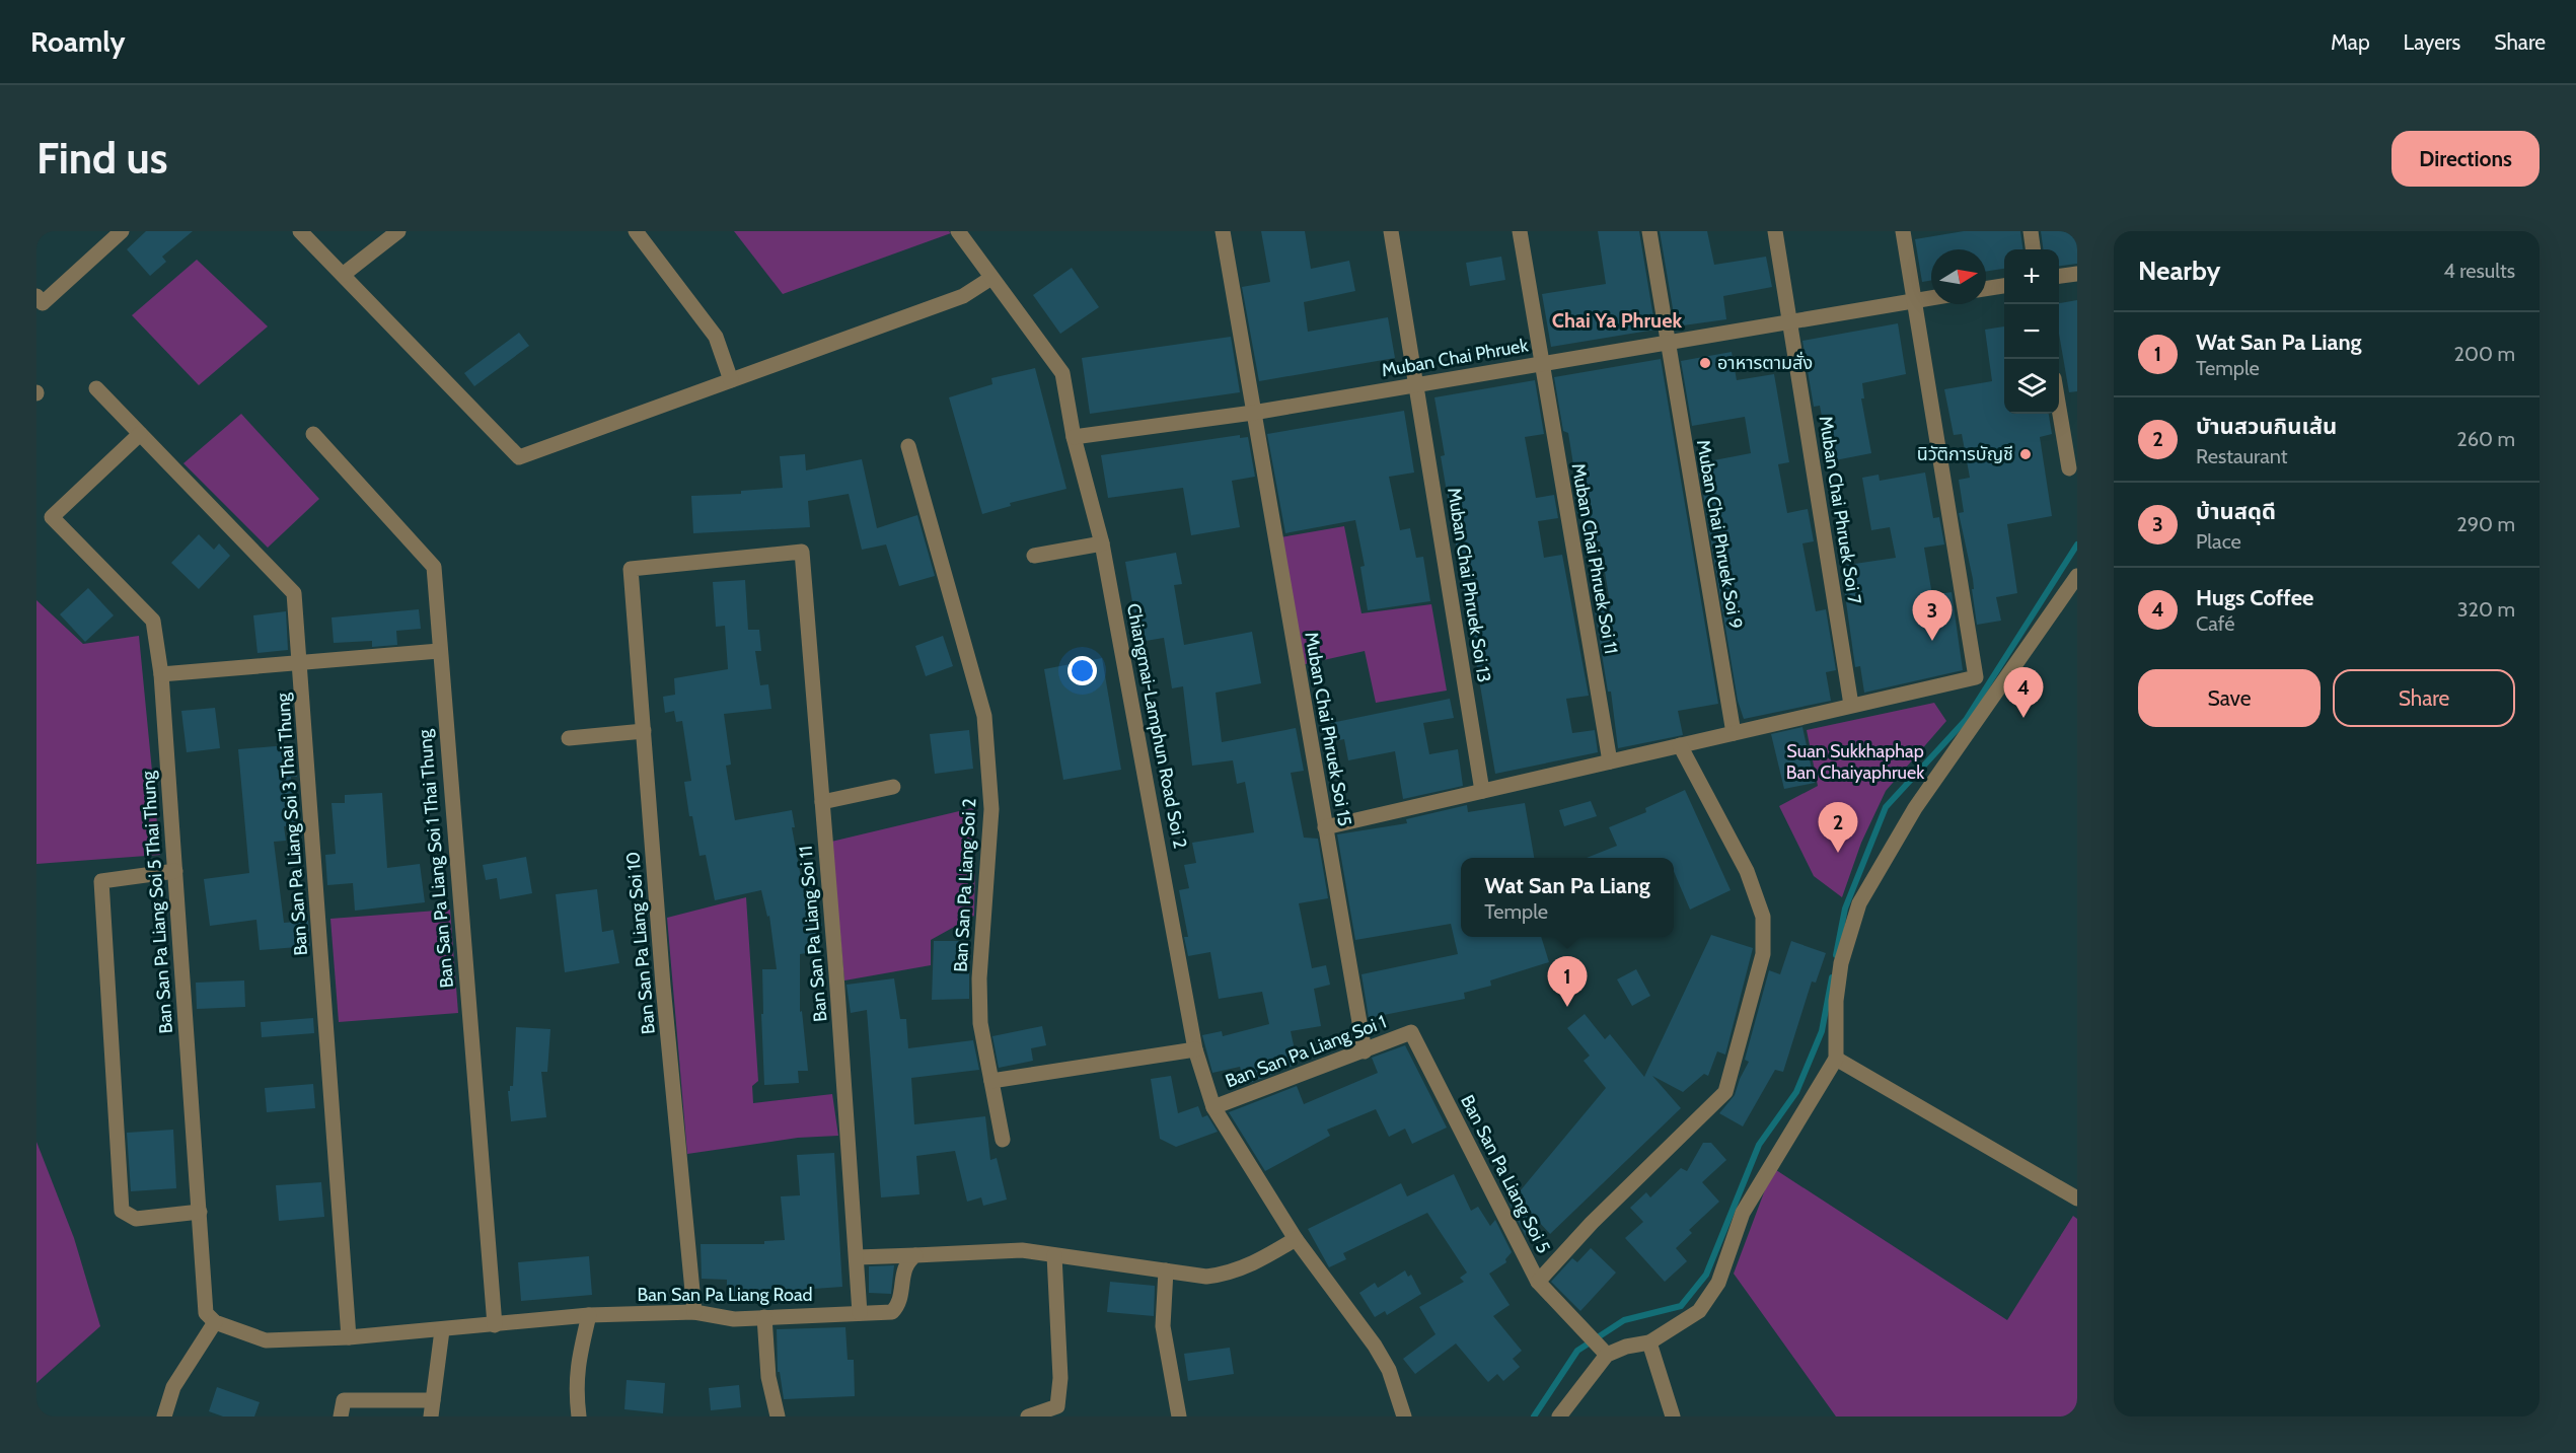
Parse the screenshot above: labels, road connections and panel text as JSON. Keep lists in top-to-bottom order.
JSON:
{
  "streets": {
    "street": [
      "Muban Chai Phruek",
      "Muban Chai Phruek Soi 7",
      "Muban Chai Phruek Soi 9",
      "Muban Chai Phruek Soi 11",
      "Muban Chai Phruek Soi 13",
      "Chiangmai-Lamphun Road Soi 2",
      "Muban Chai Phruek Soi 15",
      "Ban San Pa Liang Soi 3 Thai Thung",
      "Ban San Pa Liang Soi 1 Thai Thung",
      "Ban San Pa Liang Soi 2",
      "Ban San Pa Liang Soi 5 Thai Thung",
      "Ban San Pa Liang Soi 11",
      "Ban San Pa Liang Soi 10",
      "Ban San Pa Liang Soi 1",
      "Ban San Pa Liang Soi 5",
      "Ban San Pa Liang Road"
    ]
  },
  "crossings": [
    ["Muban Chai Phruek", "Muban Chai Phruek Soi 7"],
    ["Muban Chai Phruek", "Muban Chai Phruek Soi 9"],
    ["Muban Chai Phruek", "Muban Chai Phruek Soi 11"],
    ["Muban Chai Phruek", "Muban Chai Phruek Soi 13"],
    ["Muban Chai Phruek", "Chiangmai-Lamphun Road Soi 2"],
    ["Muban Chai Phruek", "Muban Chai Phruek Soi 15"],
    ["Chiangmai-Lamphun Road Soi 2", "Ban San Pa Liang Soi 1"],
    ["Muban Chai Phruek Soi 15", "Ban San Pa Liang Soi 1"],
    ["Ban San Pa Liang Soi 3 Thai Thung", "Ban San Pa Liang Soi 5 Thai Thung"],
    ["Ban San Pa Liang Soi 3 Thai Thung", "Ban San Pa Liang Road"],
    ["Ban San Pa Liang Soi 1 Thai Thung", "Ban San Pa Liang Road"],
    ["Ban San Pa Liang Soi 5 Thai Thung", "Ban San Pa Liang Road"],
    ["Ban San Pa Liang Soi 11", "Ban San Pa Liang Soi 10"],
    ["Ban San Pa Liang Soi 11", "Ban San Pa Liang Road"],
    ["Ban San Pa Liang Soi 10", "Ban San Pa Liang Road"],
    ["Ban San Pa Liang Soi 1", "Ban San Pa Liang Soi 5"]
  ],
  "districts": ["Chai Ya Phruek"],
  "parks": ["Suan Sukkhaphap Ban Chaiyaphruek"],
  "places": ["อาหารตามสั่ง", "นิวัติการบัญชี"],
  "north": "right",
  "page": {
    "header": "Roamly",
    "nav": ["Map", "Layers", "Share"],
    "buttons": [
      "Directions",
      ["Save", "Share"]
    ],
    "title": "Find us",
    "heading": ["Nearby", "4 results"],
    "map_buttons": ["+", "−"],
    "list": [
      {
        "mark": "1",
        "name": "Wat San Pa Liang",
        "note": "Temple",
        "value": "200 m"
      },
      {
        "mark": "2",
        "name": "บัานสวนกินเส้น",
        "note": "Restaurant",
        "value": "260 m"
      },
      {
        "mark": "3",
        "name": "บ้านสดุดี",
        "note": "Place",
        "value": "290 m"
      },
      {
        "mark": "4",
        "name": "Hugs Coffee",
        "note": "Café",
        "value": "320 m"
      }
    ],
    "pins": [
      "3",
      "4",
      "2",
      "1"
    ],
    "popup": ["Wat San Pa Liang", "Temple"]
  }
}
